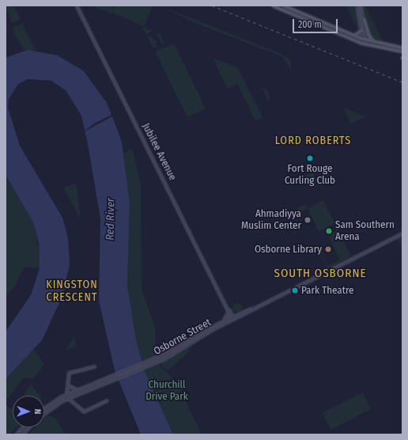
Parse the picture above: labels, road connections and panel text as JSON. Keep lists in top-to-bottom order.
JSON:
{
  "streets": {
    "main road": ["Jubilee Avenue", "Osborne Street"]
  },
  "crossings": [
    ["Jubilee Avenue", "Osborne Street"]
  ],
  "districts": ["LORD ROBERTS", "SOUTH OSBORNE", "KINGSTON CRESCENT"],
  "water": ["Red River"],
  "parks": ["Churchill Drive Park"],
  "places": [
    "Fort Rouge Curling Club",
    "Ahmadiyya Muslim Center",
    "Sam Southern Arena",
    "Osborne Library",
    "Park Theatre"
  ],
  "scale_bar": "200 m",
  "north": "right"
}
